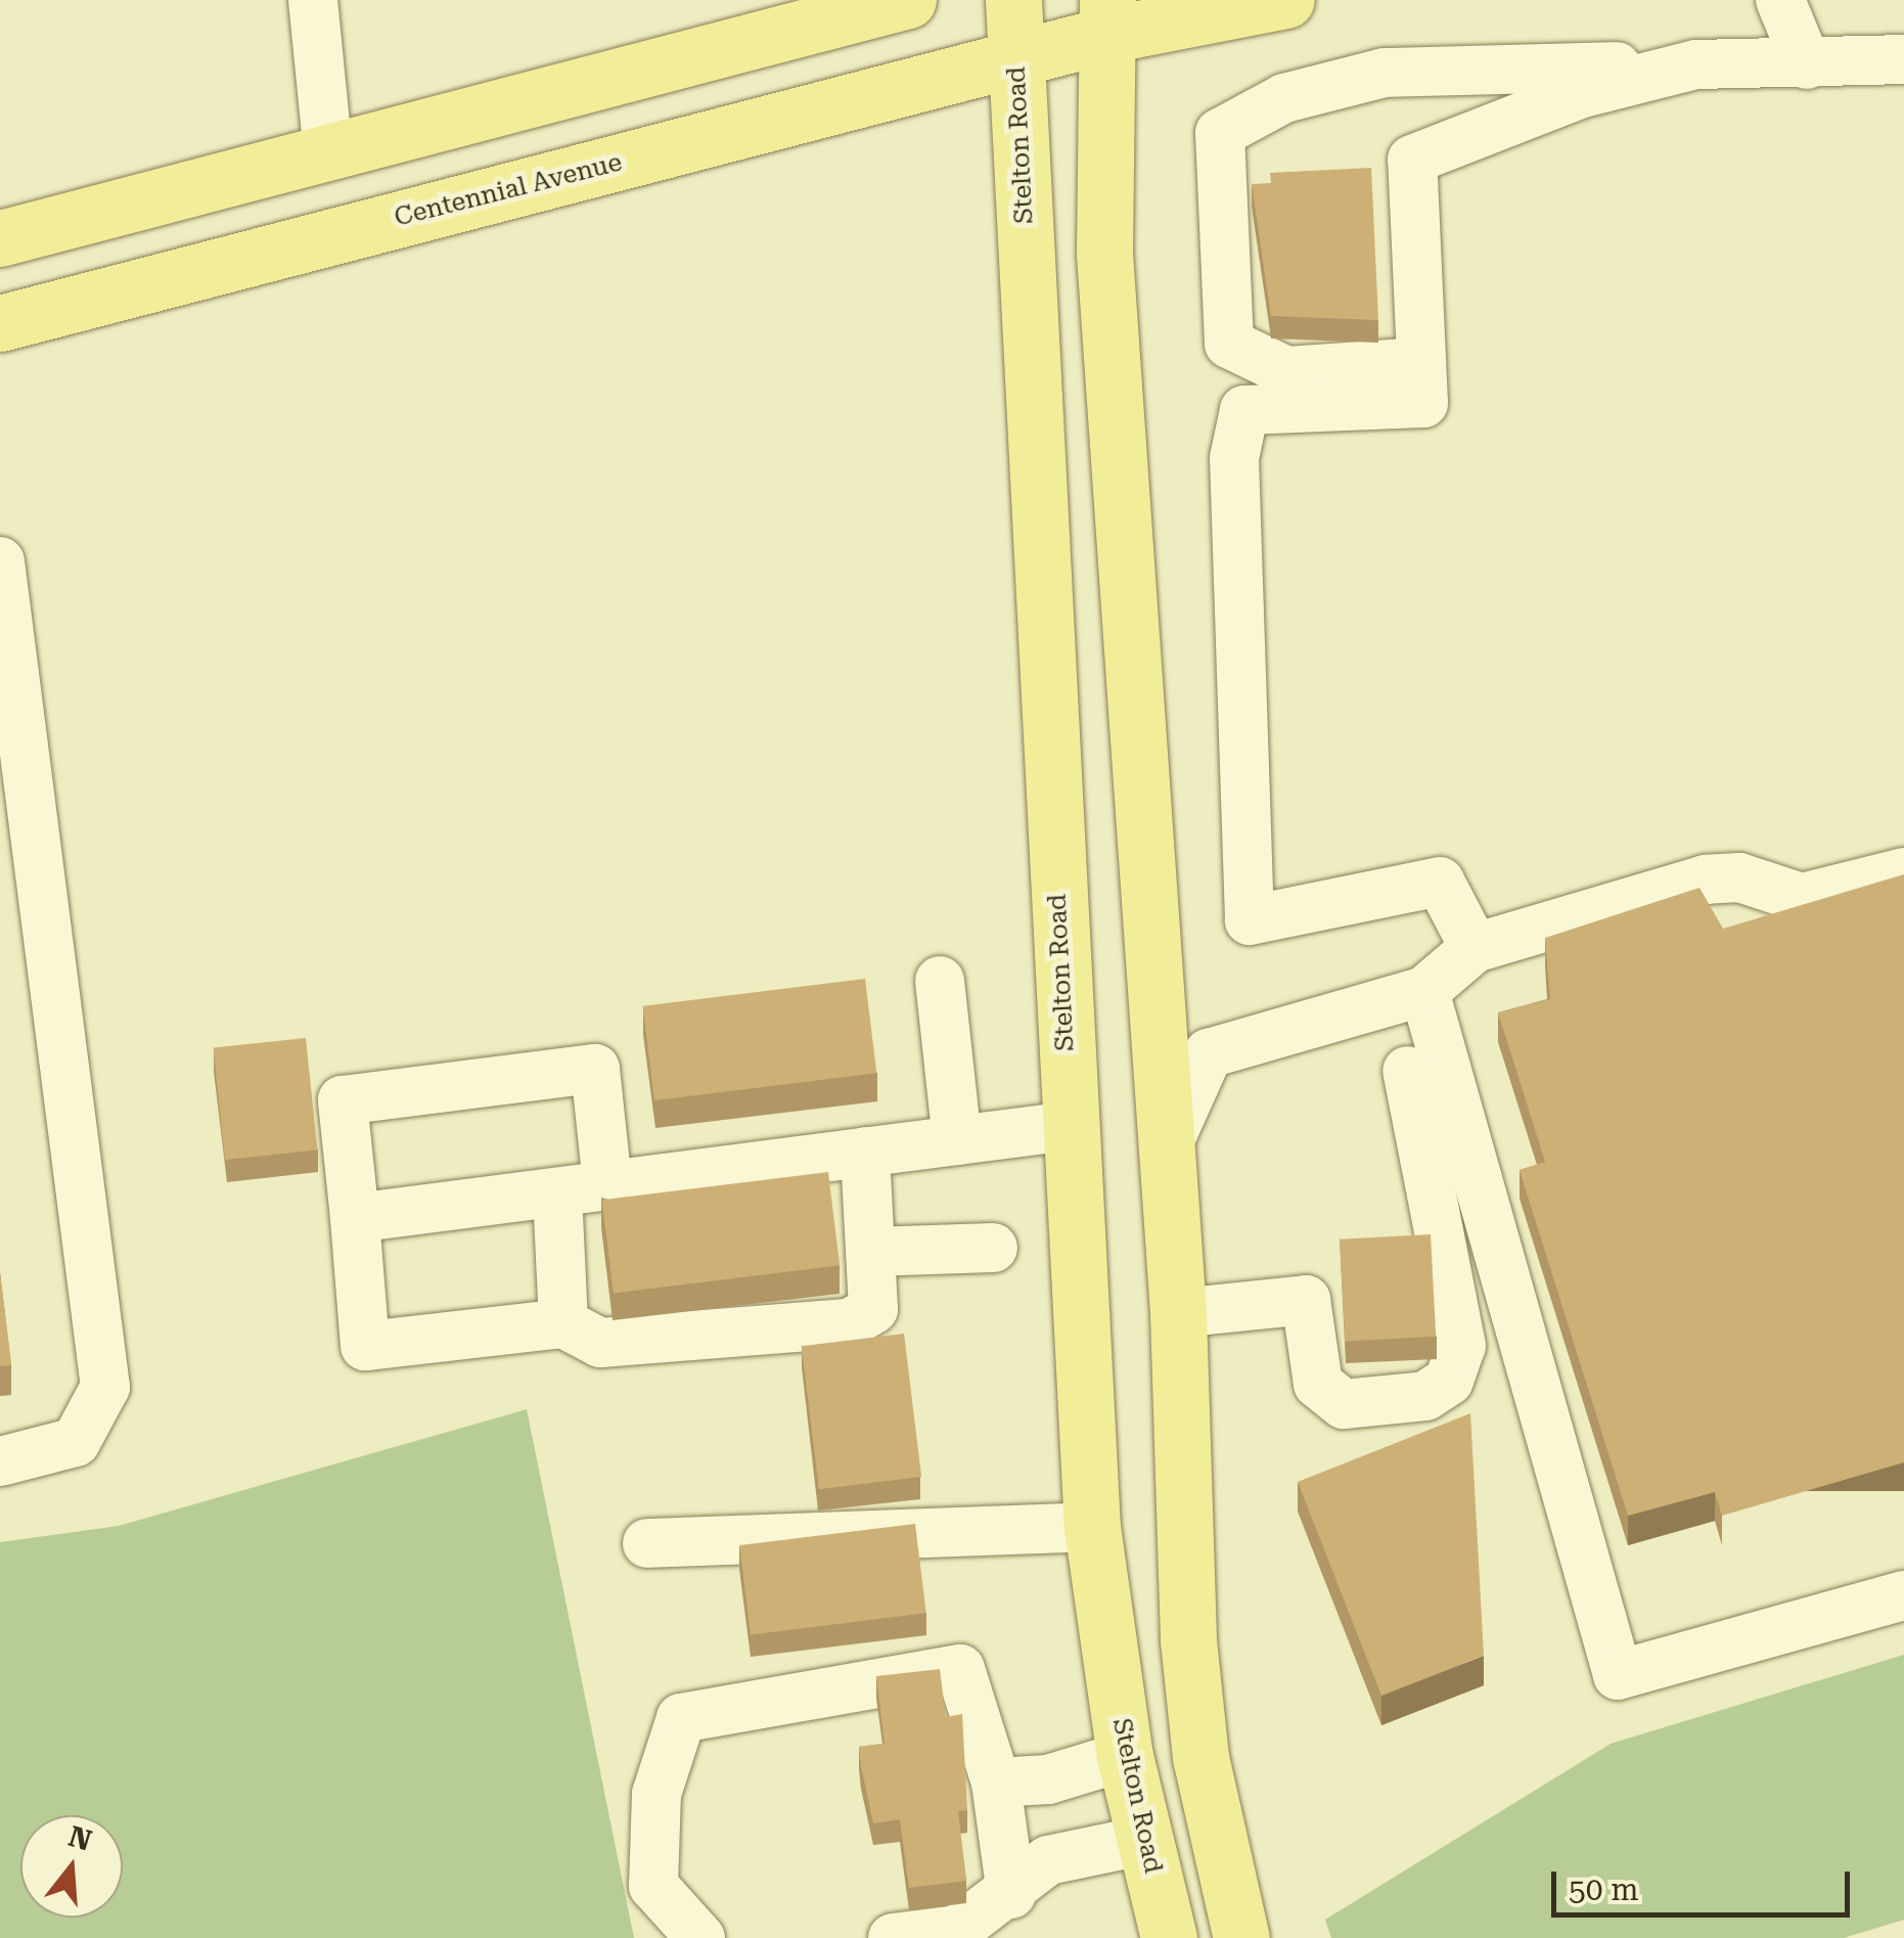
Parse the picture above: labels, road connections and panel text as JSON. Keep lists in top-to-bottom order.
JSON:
{
  "streets": {
    "main road": ["Stelton Road", "Centennial Avenue"]
  },
  "crossings": [
    ["Stelton Road", "Centennial Avenue"]
  ],
  "scale_bar": "50 m",
  "north": "top"
}
